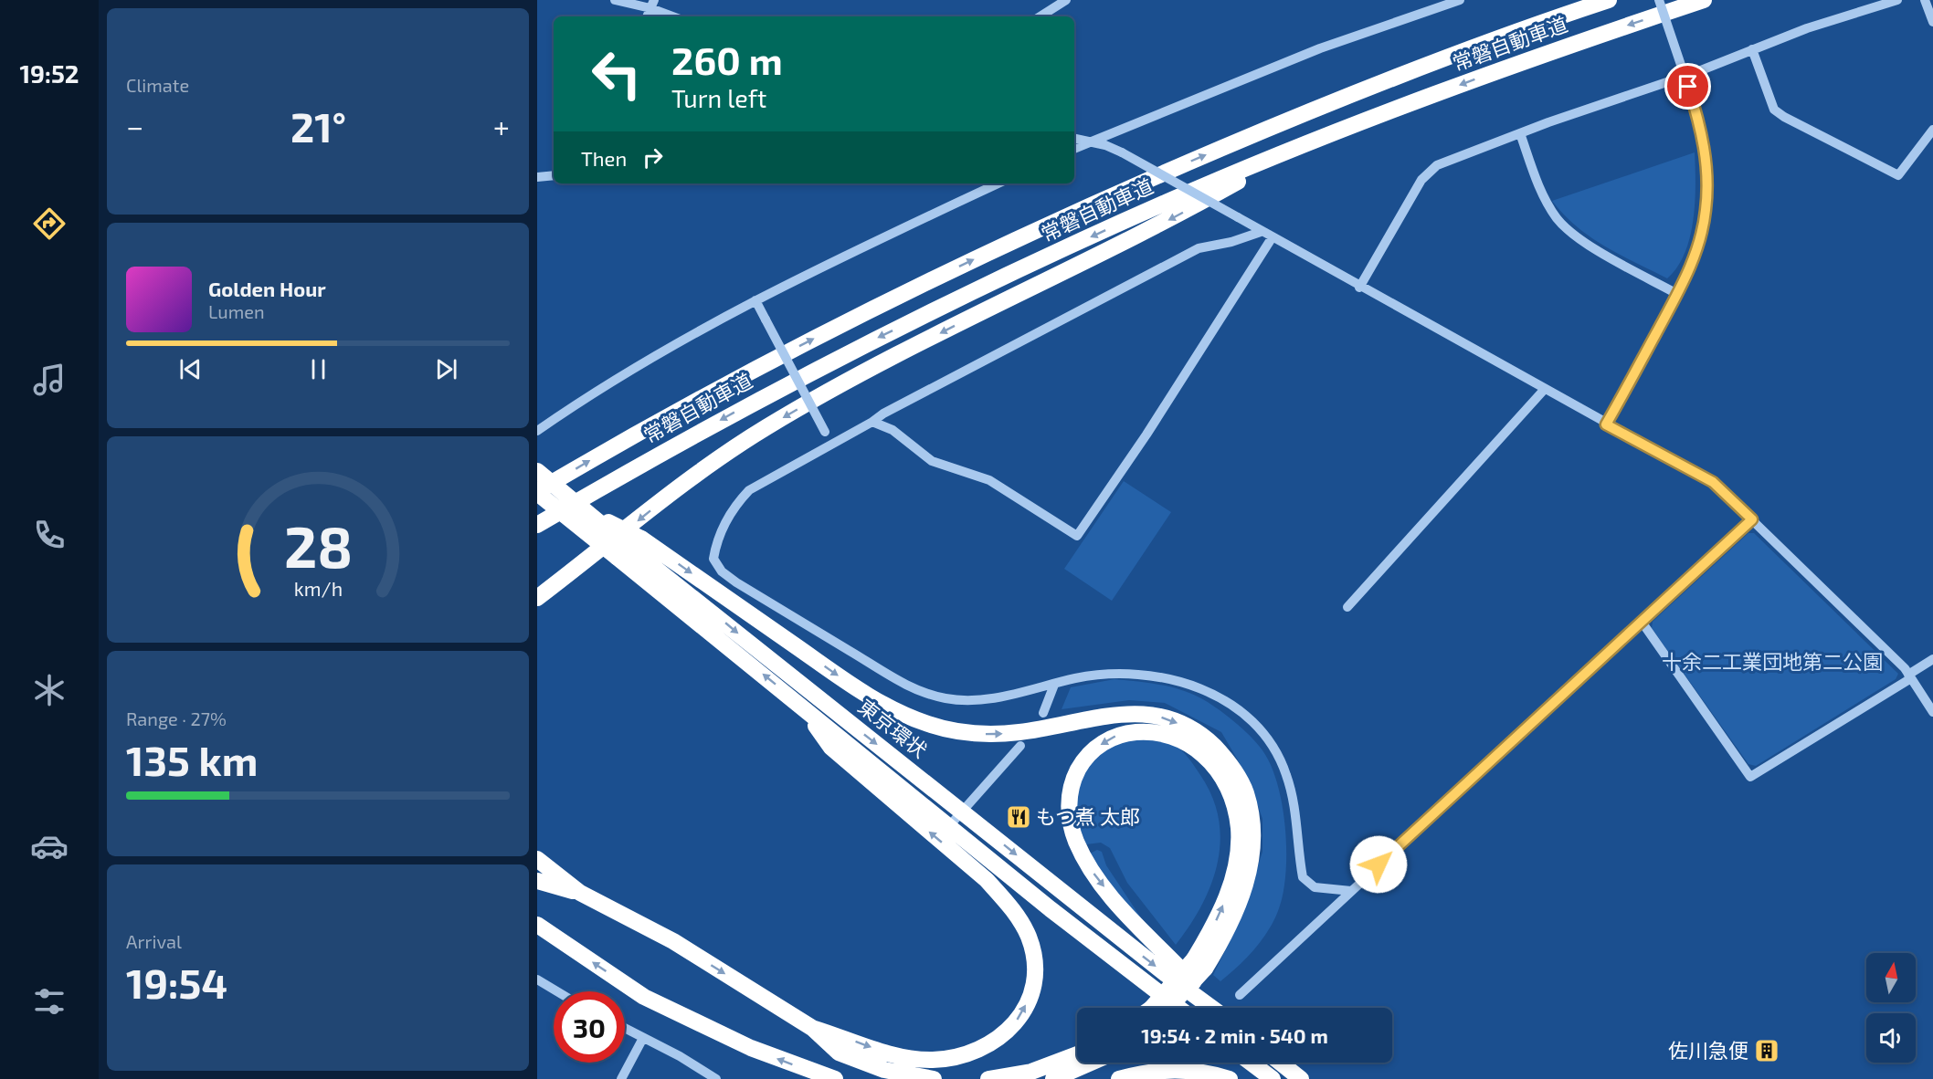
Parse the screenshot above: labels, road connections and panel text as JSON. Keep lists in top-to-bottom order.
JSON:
{
  "streets": {
    "highway": ["常磐自動車道", "東京環状"]
  },
  "crossings": [
    ["常磐自動車道", "東京環状"]
  ],
  "parks": ["十余二工業団地第二公園"],
  "places": {
    "restaurant": ["もつ煮 太郎"],
    "building": ["佐川急便"]
  },
  "north": "top",
  "page": {
    "tabs": "19:52",
    "tile": [
      "Climate",
      ["Range · 27%", "135 km"],
      ["Arrival", "19:54"]
    ],
    "turn": ["260 m", "Turn left"],
    "heat": ["−", "21°", "+"],
    "then": "Then",
    "song": ["Golden Hour", "Lumen"],
    "limit": "30",
    "trip": "19:54 · 2 min · 540 m",
    "gauge": ["28", "km/h"]
  }
}
